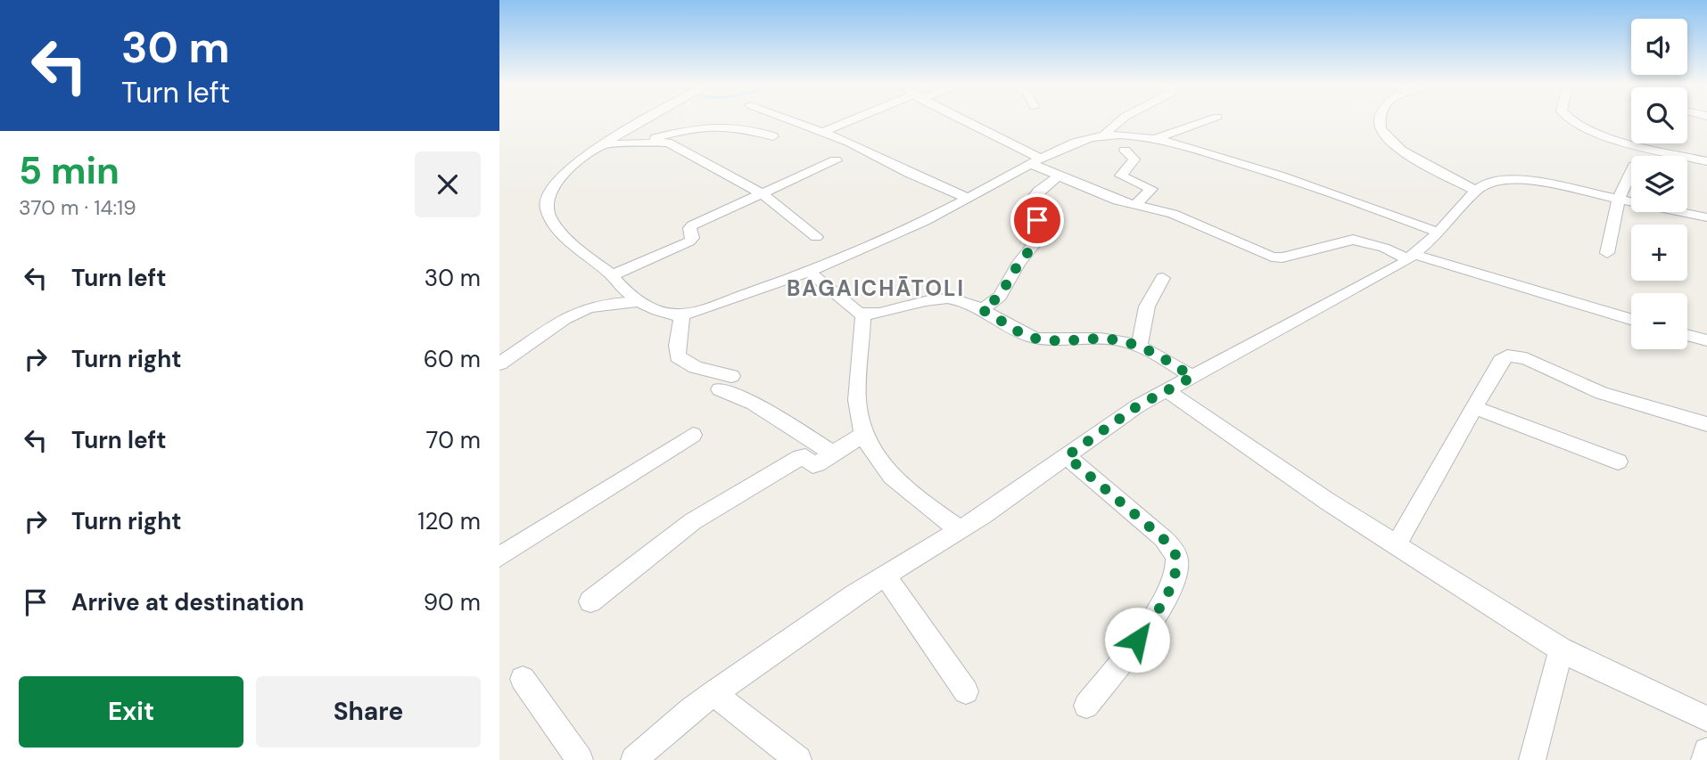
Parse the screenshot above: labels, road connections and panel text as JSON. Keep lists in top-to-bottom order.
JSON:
{
  "districts": ["BAGAICHĀTOLI"],
  "page": {
    "turn": ["30 m", "Turn left"],
    "map_buttons": ["+", "−"],
    "heading": ["5 min", "370 m · 14:19"],
    "list": [
      {
        "name": "Turn left",
        "value": "30 m"
      },
      {
        "name": "Turn right",
        "value": "60 m"
      },
      {
        "name": "Turn left",
        "value": "70 m"
      },
      {
        "name": "Turn right",
        "value": "120 m"
      },
      {
        "name": "Arrive at destination",
        "value": "90 m"
      }
    ],
    "buttons": ["Exit", "Share"]
  }
}
